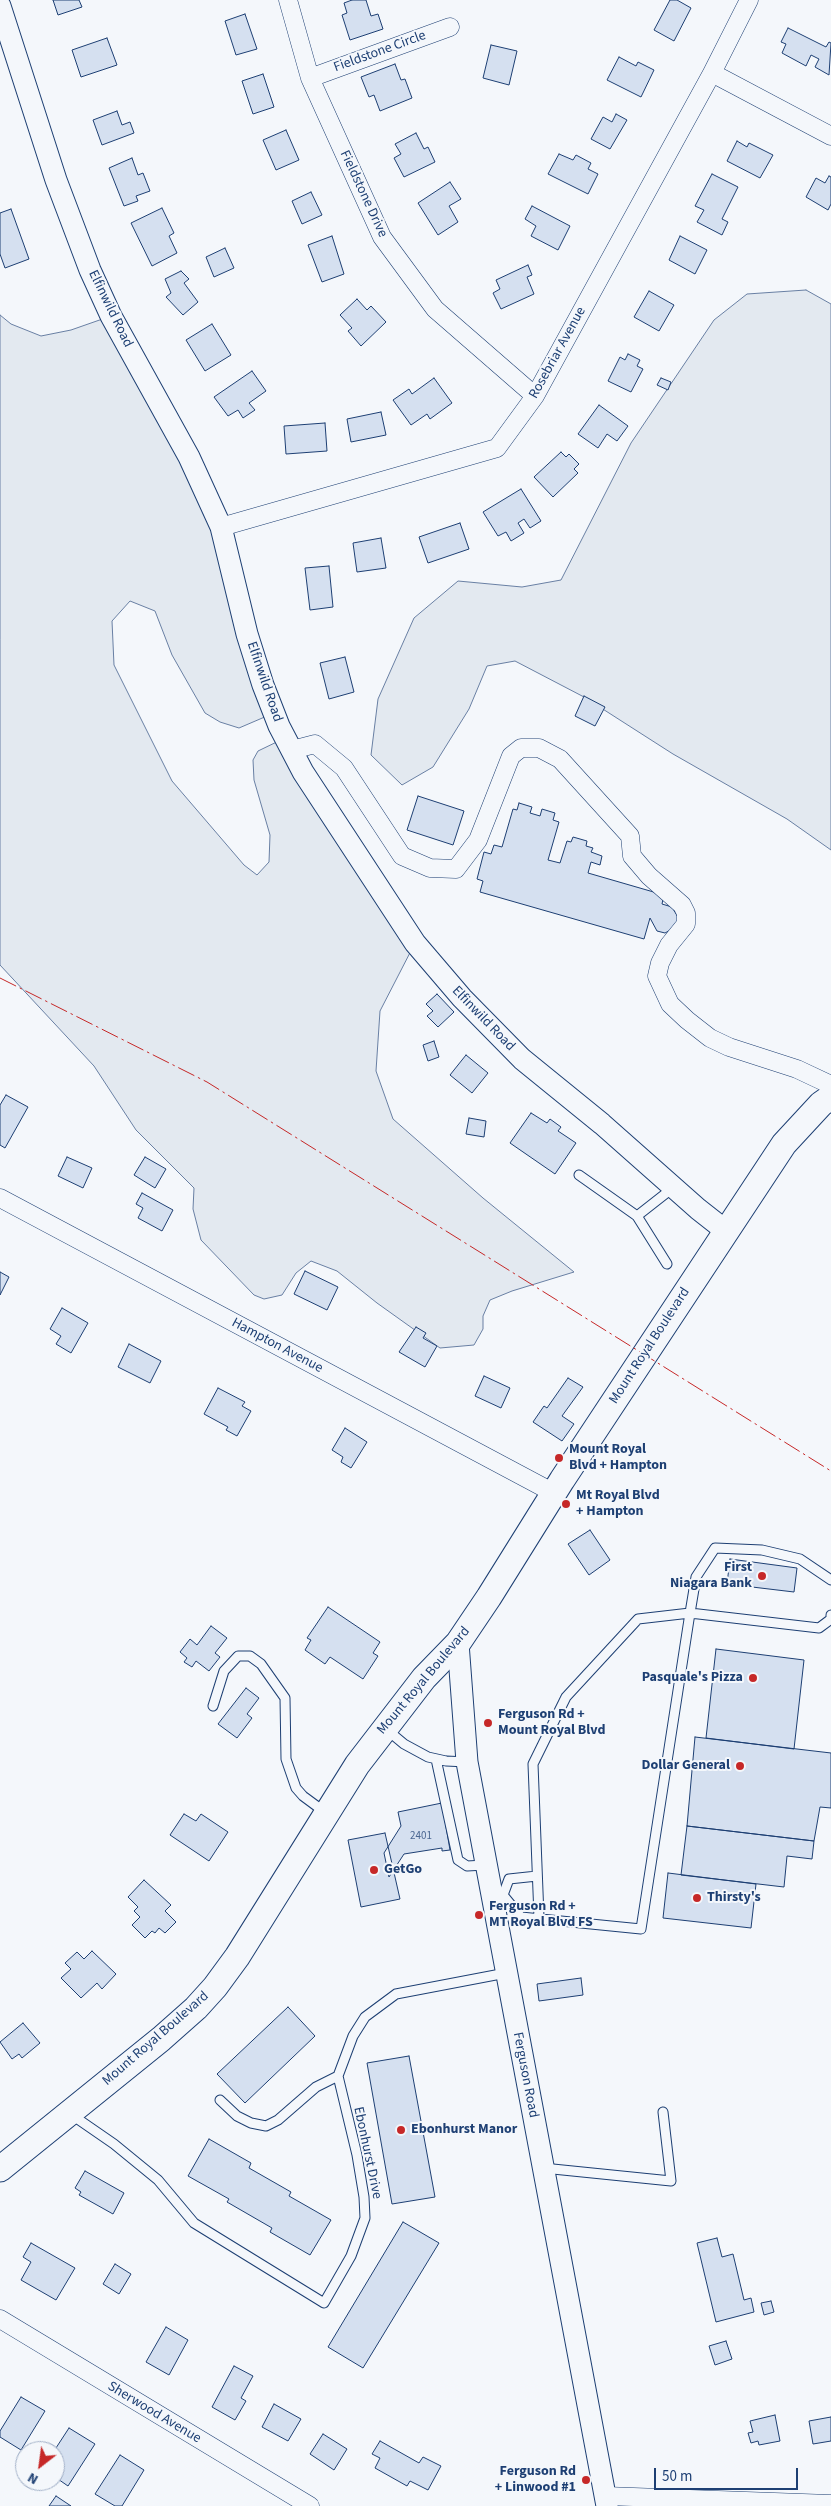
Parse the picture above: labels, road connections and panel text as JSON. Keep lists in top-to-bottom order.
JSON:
{
  "streets": {
    "main road": ["Mount Royal Boulevard"],
    "street": [
      "Fieldstone Circle",
      "Fieldstone Drive",
      "Elfinwild Road",
      "Rosebriar Avenue",
      "Hampton Avenue",
      "Ferguson Road",
      "Sherwood Avenue"
    ],
    "lane": ["Ebonhurst Drive"]
  },
  "crossings": [
    ["Fieldstone Circle", "Fieldstone Drive"],
    ["Fieldstone Drive", "Rosebriar Avenue"],
    ["Elfinwild Road", "Rosebriar Avenue"],
    ["Elfinwild Road", "Mount Royal Boulevard"],
    ["Hampton Avenue", "Mount Royal Boulevard"],
    ["Mount Royal Boulevard", "Ferguson Road"],
    ["Mount Royal Boulevard", "Ebonhurst Drive"]
  ],
  "places": [
    "Mount Royal Blvd + Hampton",
    "Mt Royal Blvd + Hampton",
    "First Niagara Bank",
    "Pasquale's Pizza",
    "Ferguson Rd + Mount Royal Blvd",
    "Dollar General",
    "GetGo",
    "Thirsty's",
    "Ferguson Rd + MT Royal Blvd FS",
    "Ebonhurst Manor",
    "Ferguson Rd + Linwood #1"
  ],
  "house_numbers": ["2401"],
  "scale_bar": "50 m",
  "north": "bottom left"
}
